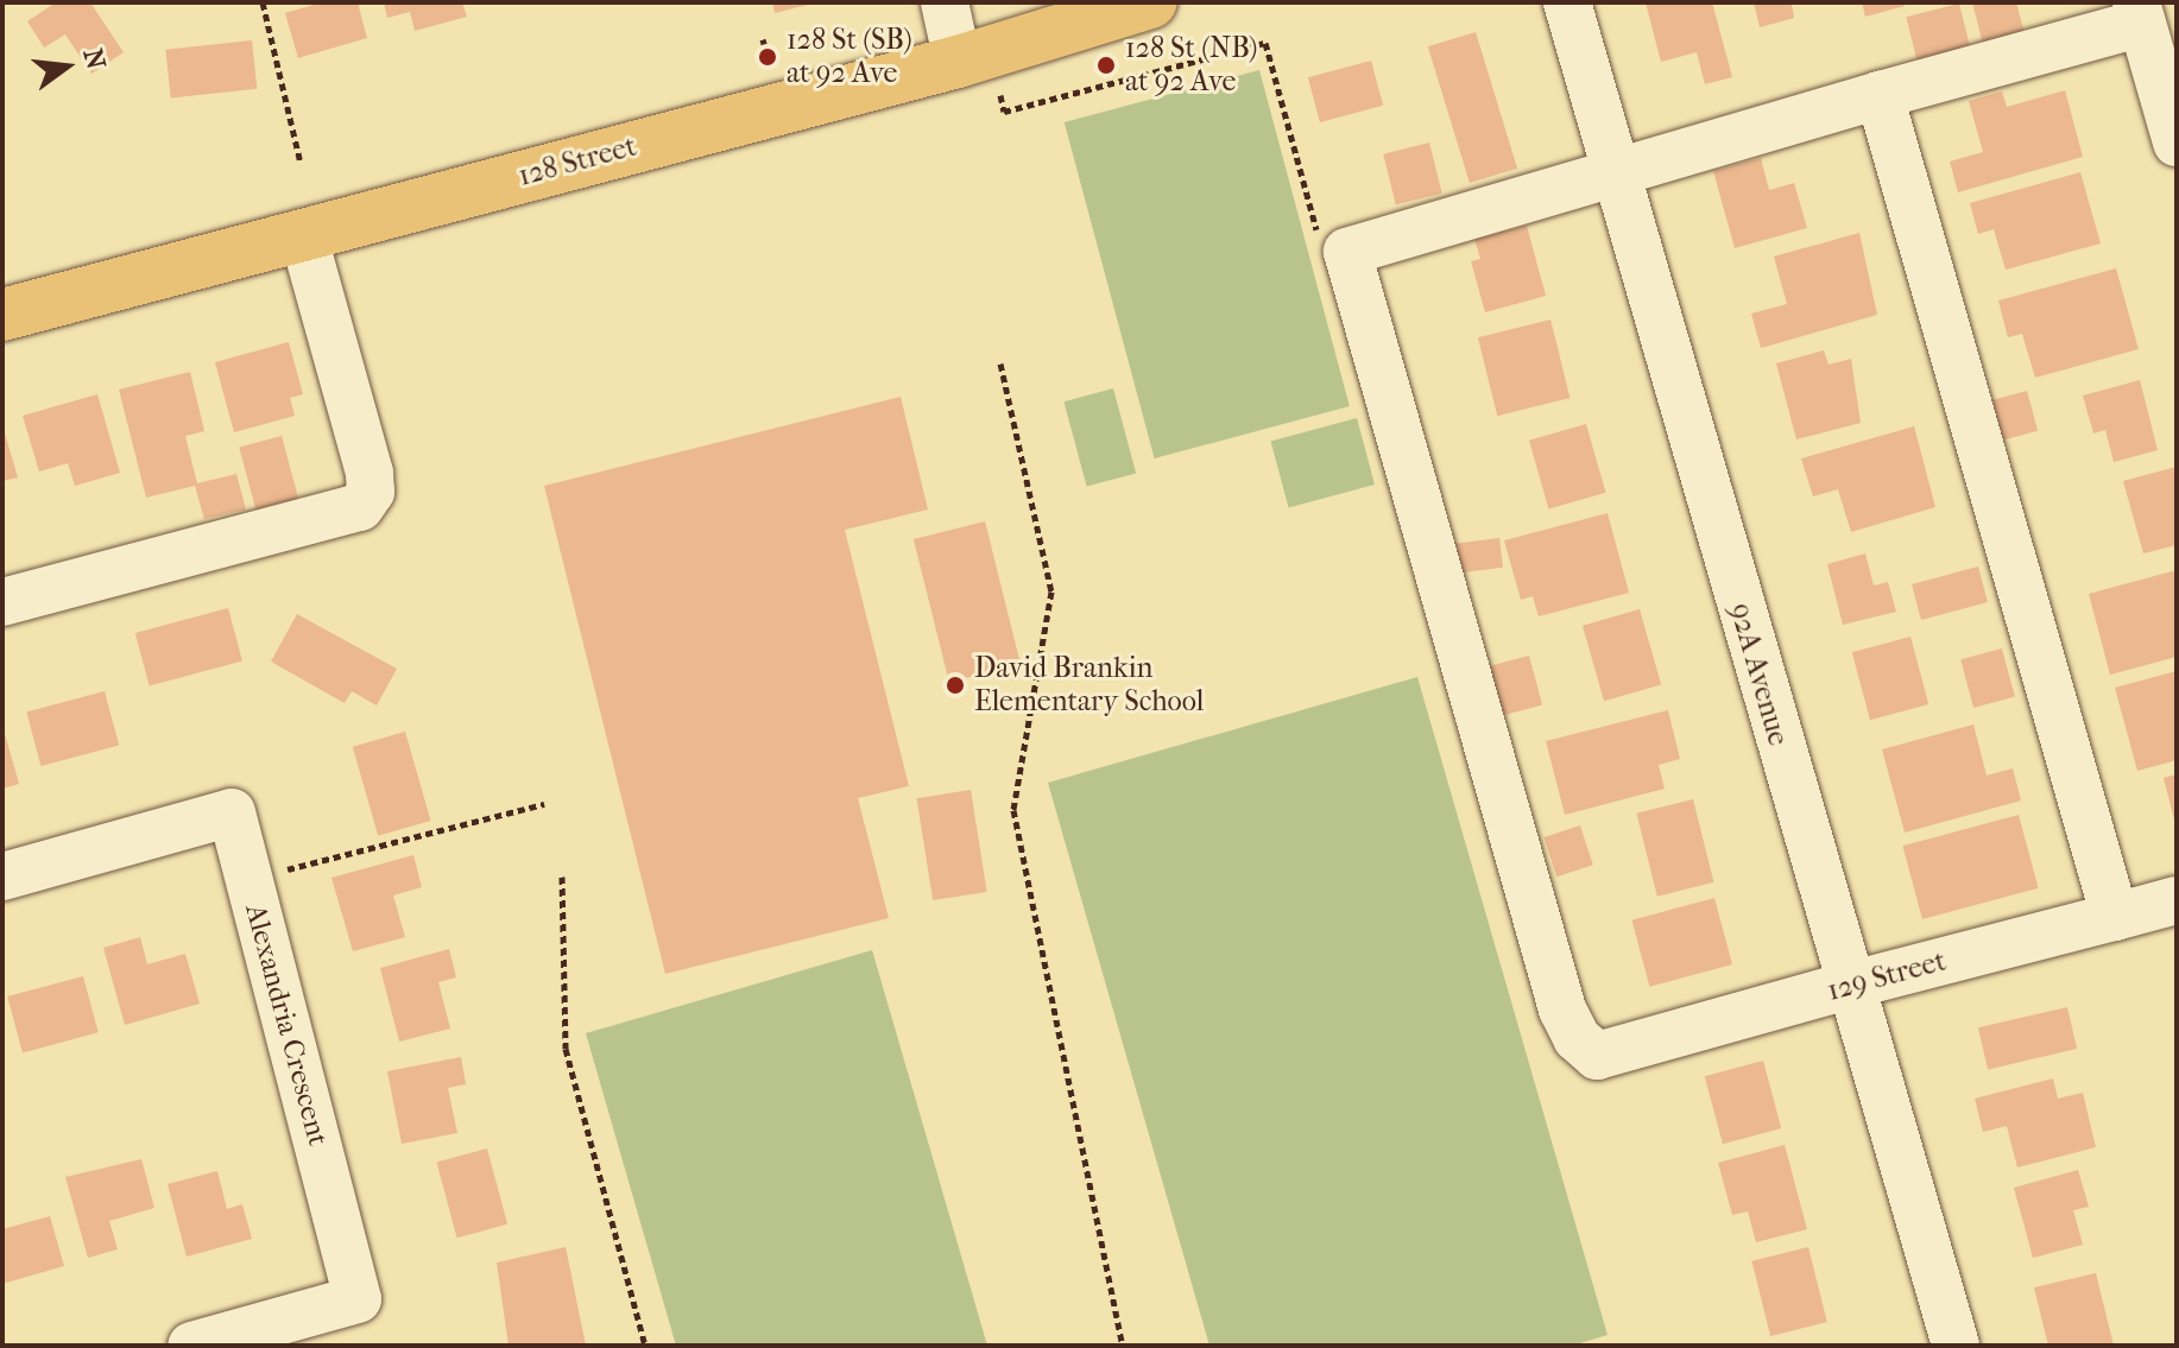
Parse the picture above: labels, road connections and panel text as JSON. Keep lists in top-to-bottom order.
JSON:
{
  "streets": {
    "main road": ["128 Street"],
    "street": ["92A Avenue", "129 Street", "Alexandria Crescent"]
  },
  "crossings": [
    ["92A Avenue", "129 Street"]
  ],
  "places": ["128 St (SB) at 92 Ave", "128 St (NB) at 92 Ave", "David Brankin Elementary School"],
  "north": "right"
}
